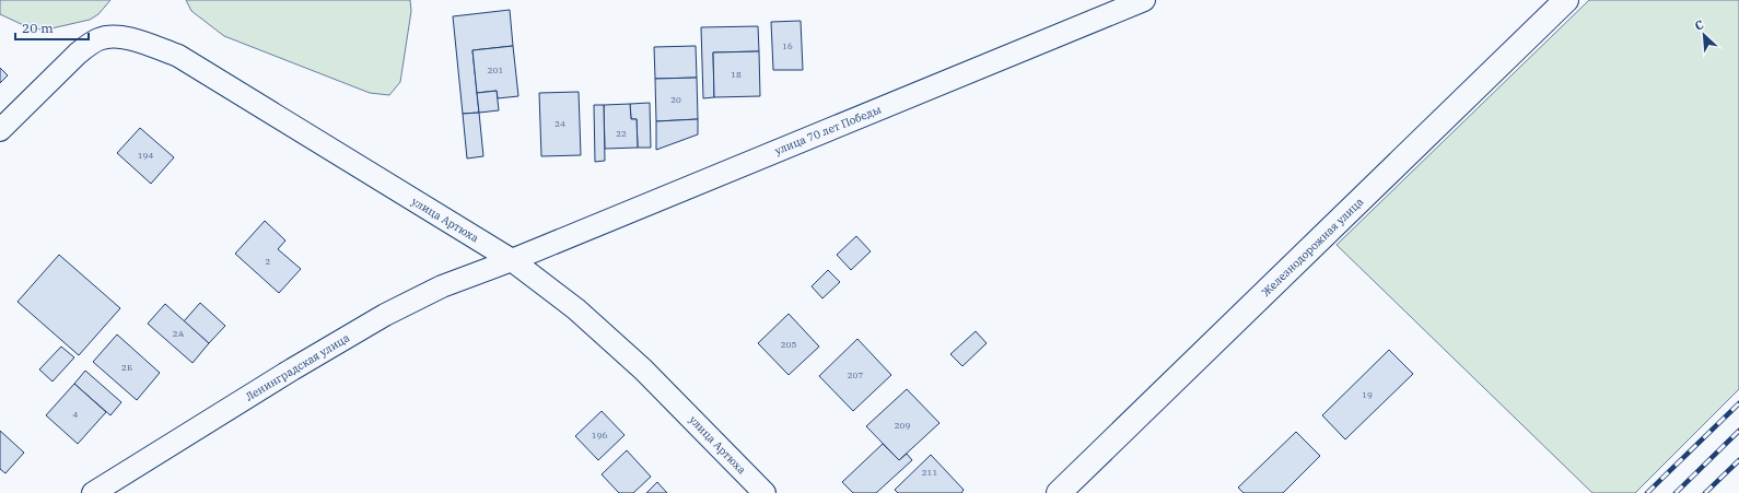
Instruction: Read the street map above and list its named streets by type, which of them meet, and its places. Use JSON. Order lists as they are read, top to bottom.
{
  "streets": {
    "main road": ["Железнодорожная улица"],
    "street": ["улица 70 лет Победы", "улица Артюха", "Ленинградская улица"]
  },
  "crossings": [
    ["улица 70 лет Победы", "улица Артюха"],
    ["улица 70 лет Победы", "Ленинградская улица"],
    ["улица Артюха", "Ленинградская улица"]
  ],
  "house_numbers": [
    "16",
    "201",
    "18",
    "20",
    "24",
    "22",
    "194",
    "2",
    "2А",
    "205",
    "2Б",
    "207",
    "19",
    "4",
    "209",
    "196",
    "211"
  ],
  "scale_bar": "20 m",
  "north": "top left"
}
